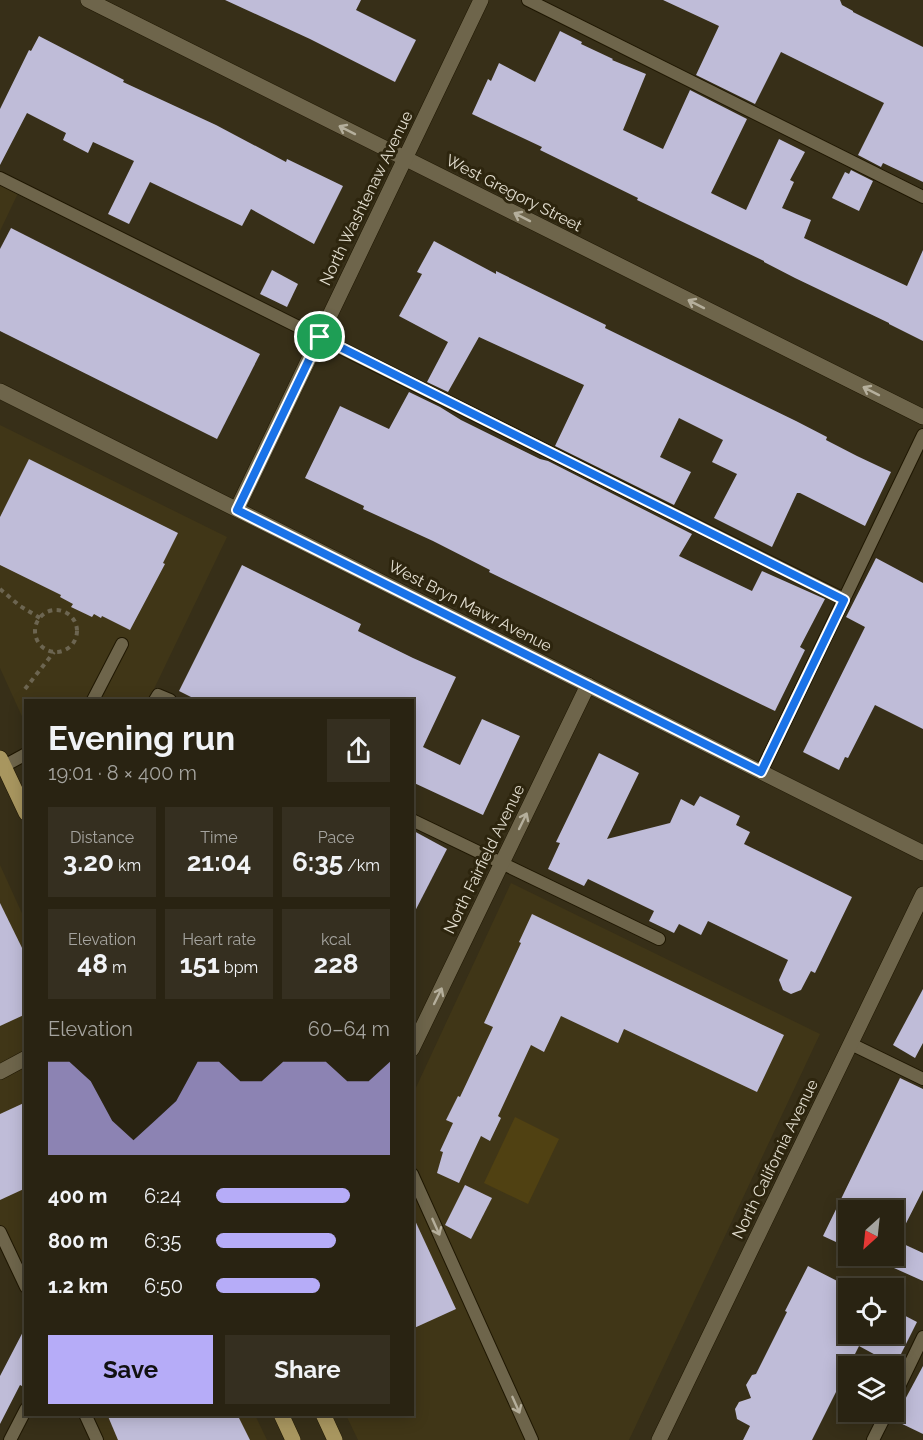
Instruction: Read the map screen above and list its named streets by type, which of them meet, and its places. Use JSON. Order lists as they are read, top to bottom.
{
  "streets": {
    "street": [
      "West Gregory Street",
      "North Washtenaw Avenue",
      "West Bryn Mawr Avenue",
      "North Fairfield Avenue",
      "North California Avenue"
    ]
  },
  "crossings": [
    ["West Gregory Street", "North Washtenaw Avenue"],
    ["North Washtenaw Avenue", "West Bryn Mawr Avenue"],
    ["West Bryn Mawr Avenue", "North Fairfield Avenue"]
  ],
  "one_way": ["West Gregory Street", "North Fairfield Avenue"],
  "north": "bottom left",
  "page": {
    "heading": ["Evening run", "19:01 · 8 × 400 m"],
    "stats": [
      ["Distance", "3.20 km"],
      ["Time", "21:04"],
      ["Pace", "6:35 /km"],
      ["Elevation", "48 m"],
      ["Heart rate", "151 bpm"],
      ["kcal", "228"]
    ],
    "chart": ["Elevation", "60–64 m"],
    "list": [
      {
        "name": "400 m",
        "note": "6:24"
      },
      {
        "name": "800 m",
        "note": "6:35"
      },
      {
        "name": "1.2 km",
        "note": "6:50"
      }
    ],
    "buttons": ["Save", "Share"]
  }
}
